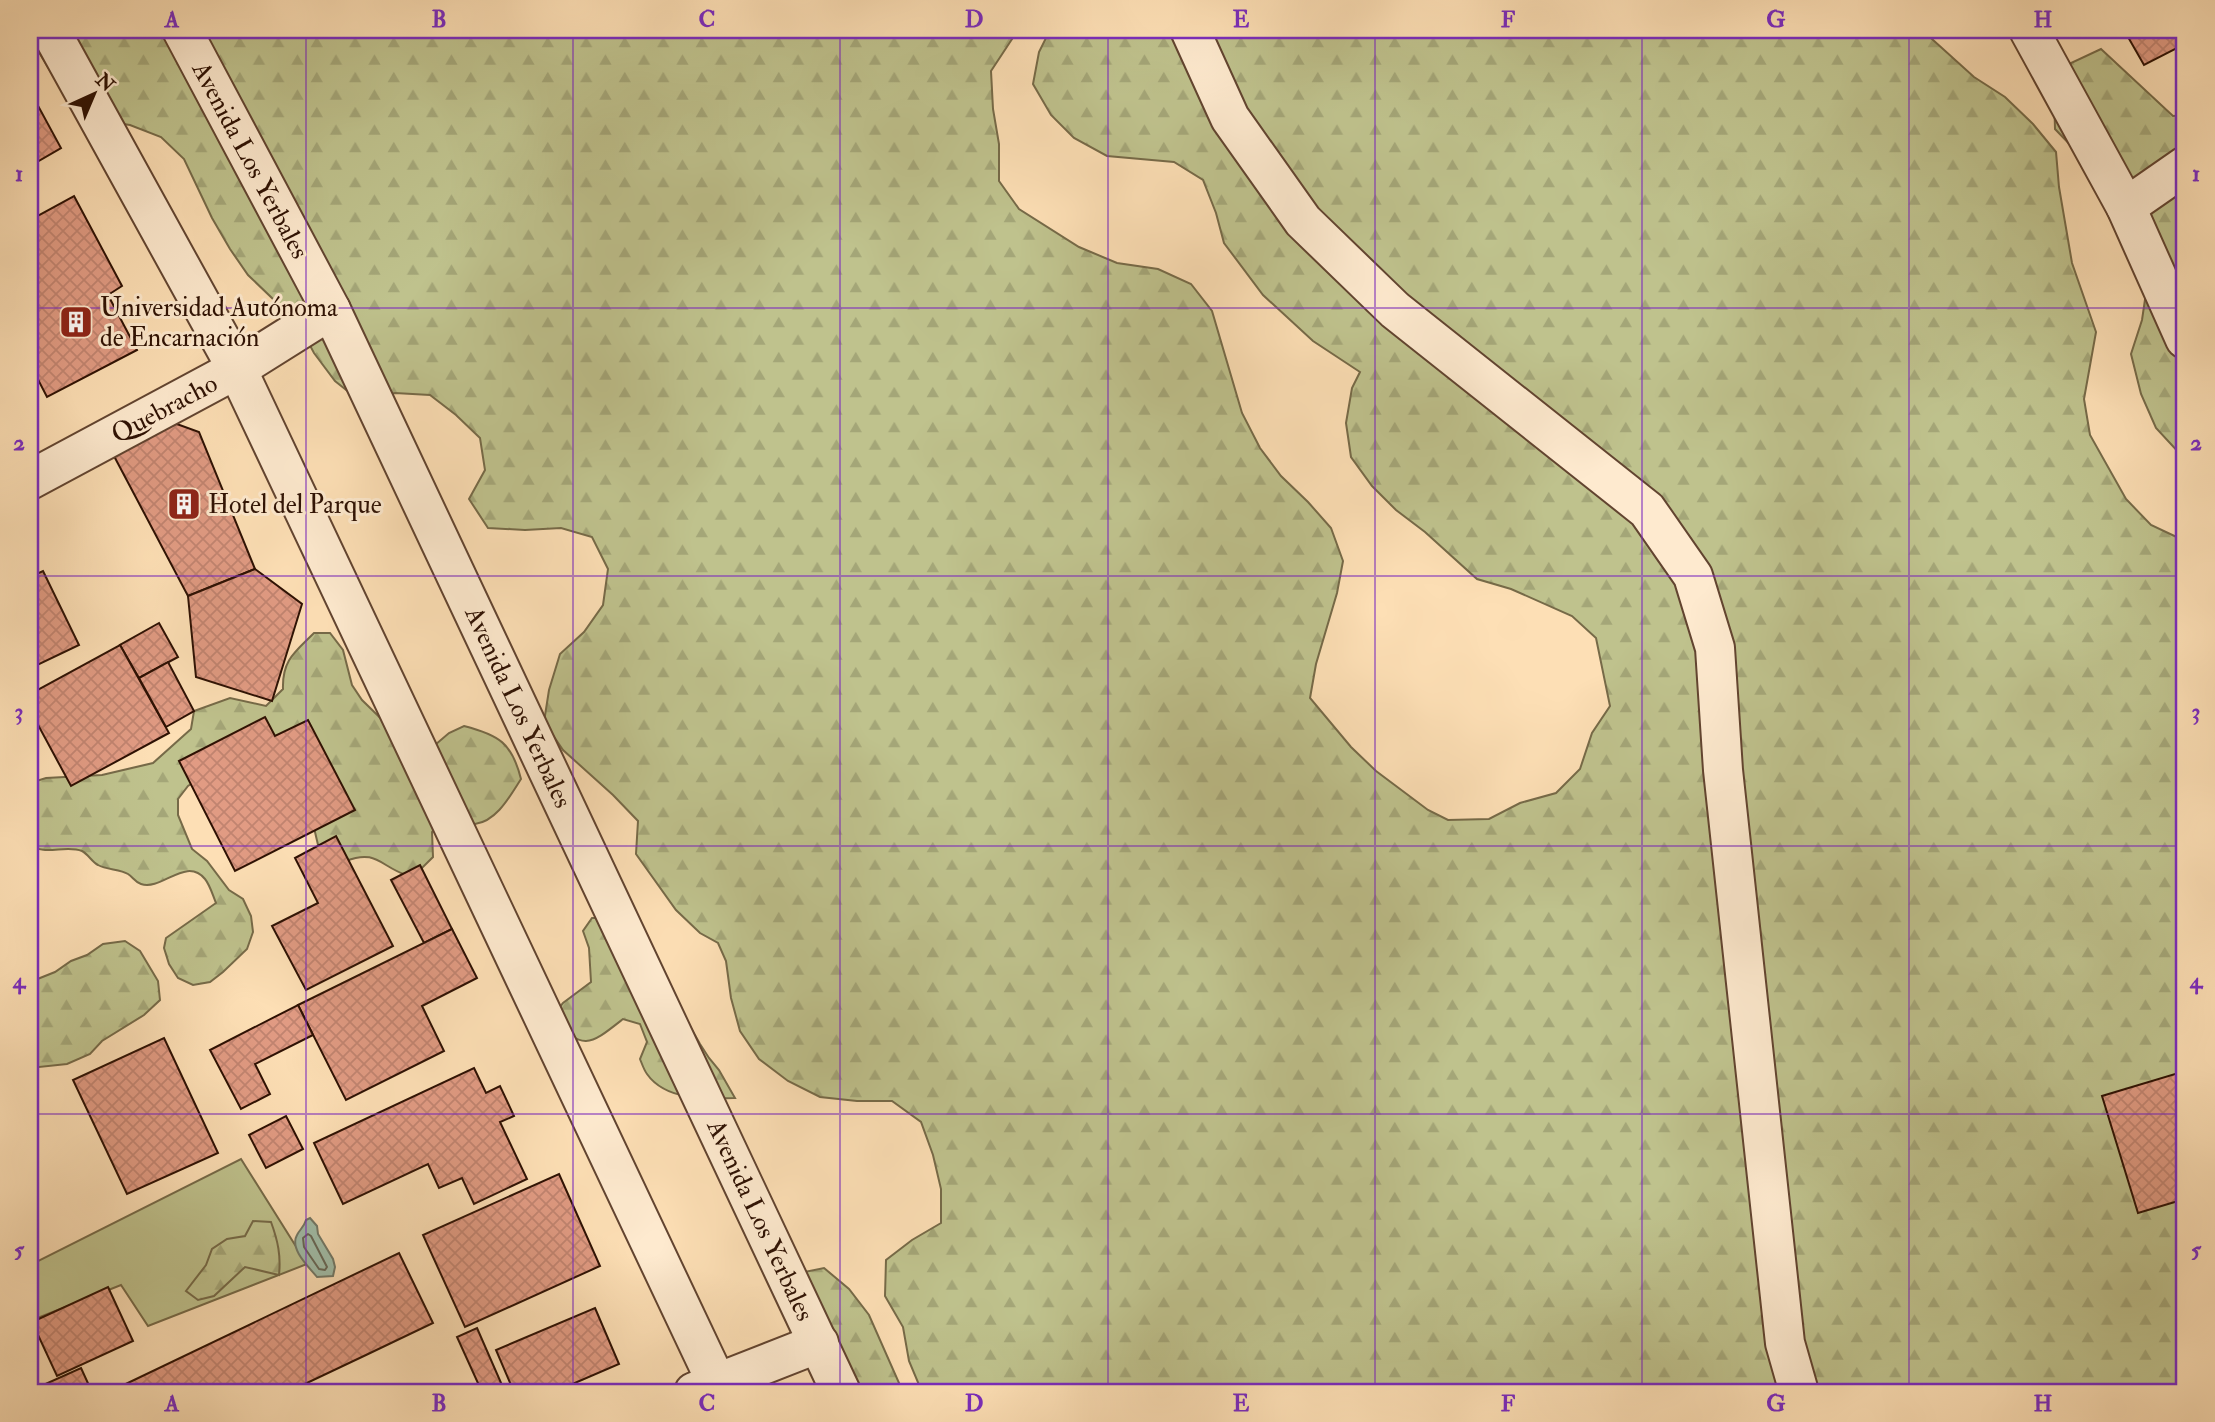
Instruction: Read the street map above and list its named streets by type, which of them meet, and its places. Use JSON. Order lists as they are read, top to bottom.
{
  "streets": {
    "street": ["Avenida Los Yerbales", "Quebracho"]
  },
  "crossings": [
    ["Avenida Los Yerbales", "Quebracho"]
  ],
  "places": {
    "building": ["Universidad Autónoma de Encarnación", "Hotel del Parque"]
  },
  "north": "top right",
  "grid": {
    "columns": [
      "A",
      "B",
      "C",
      "D",
      "E",
      "F",
      "G",
      "H"
    ],
    "rows": [
      "1",
      "2",
      "3",
      "4",
      "5"
    ]
  }
}
